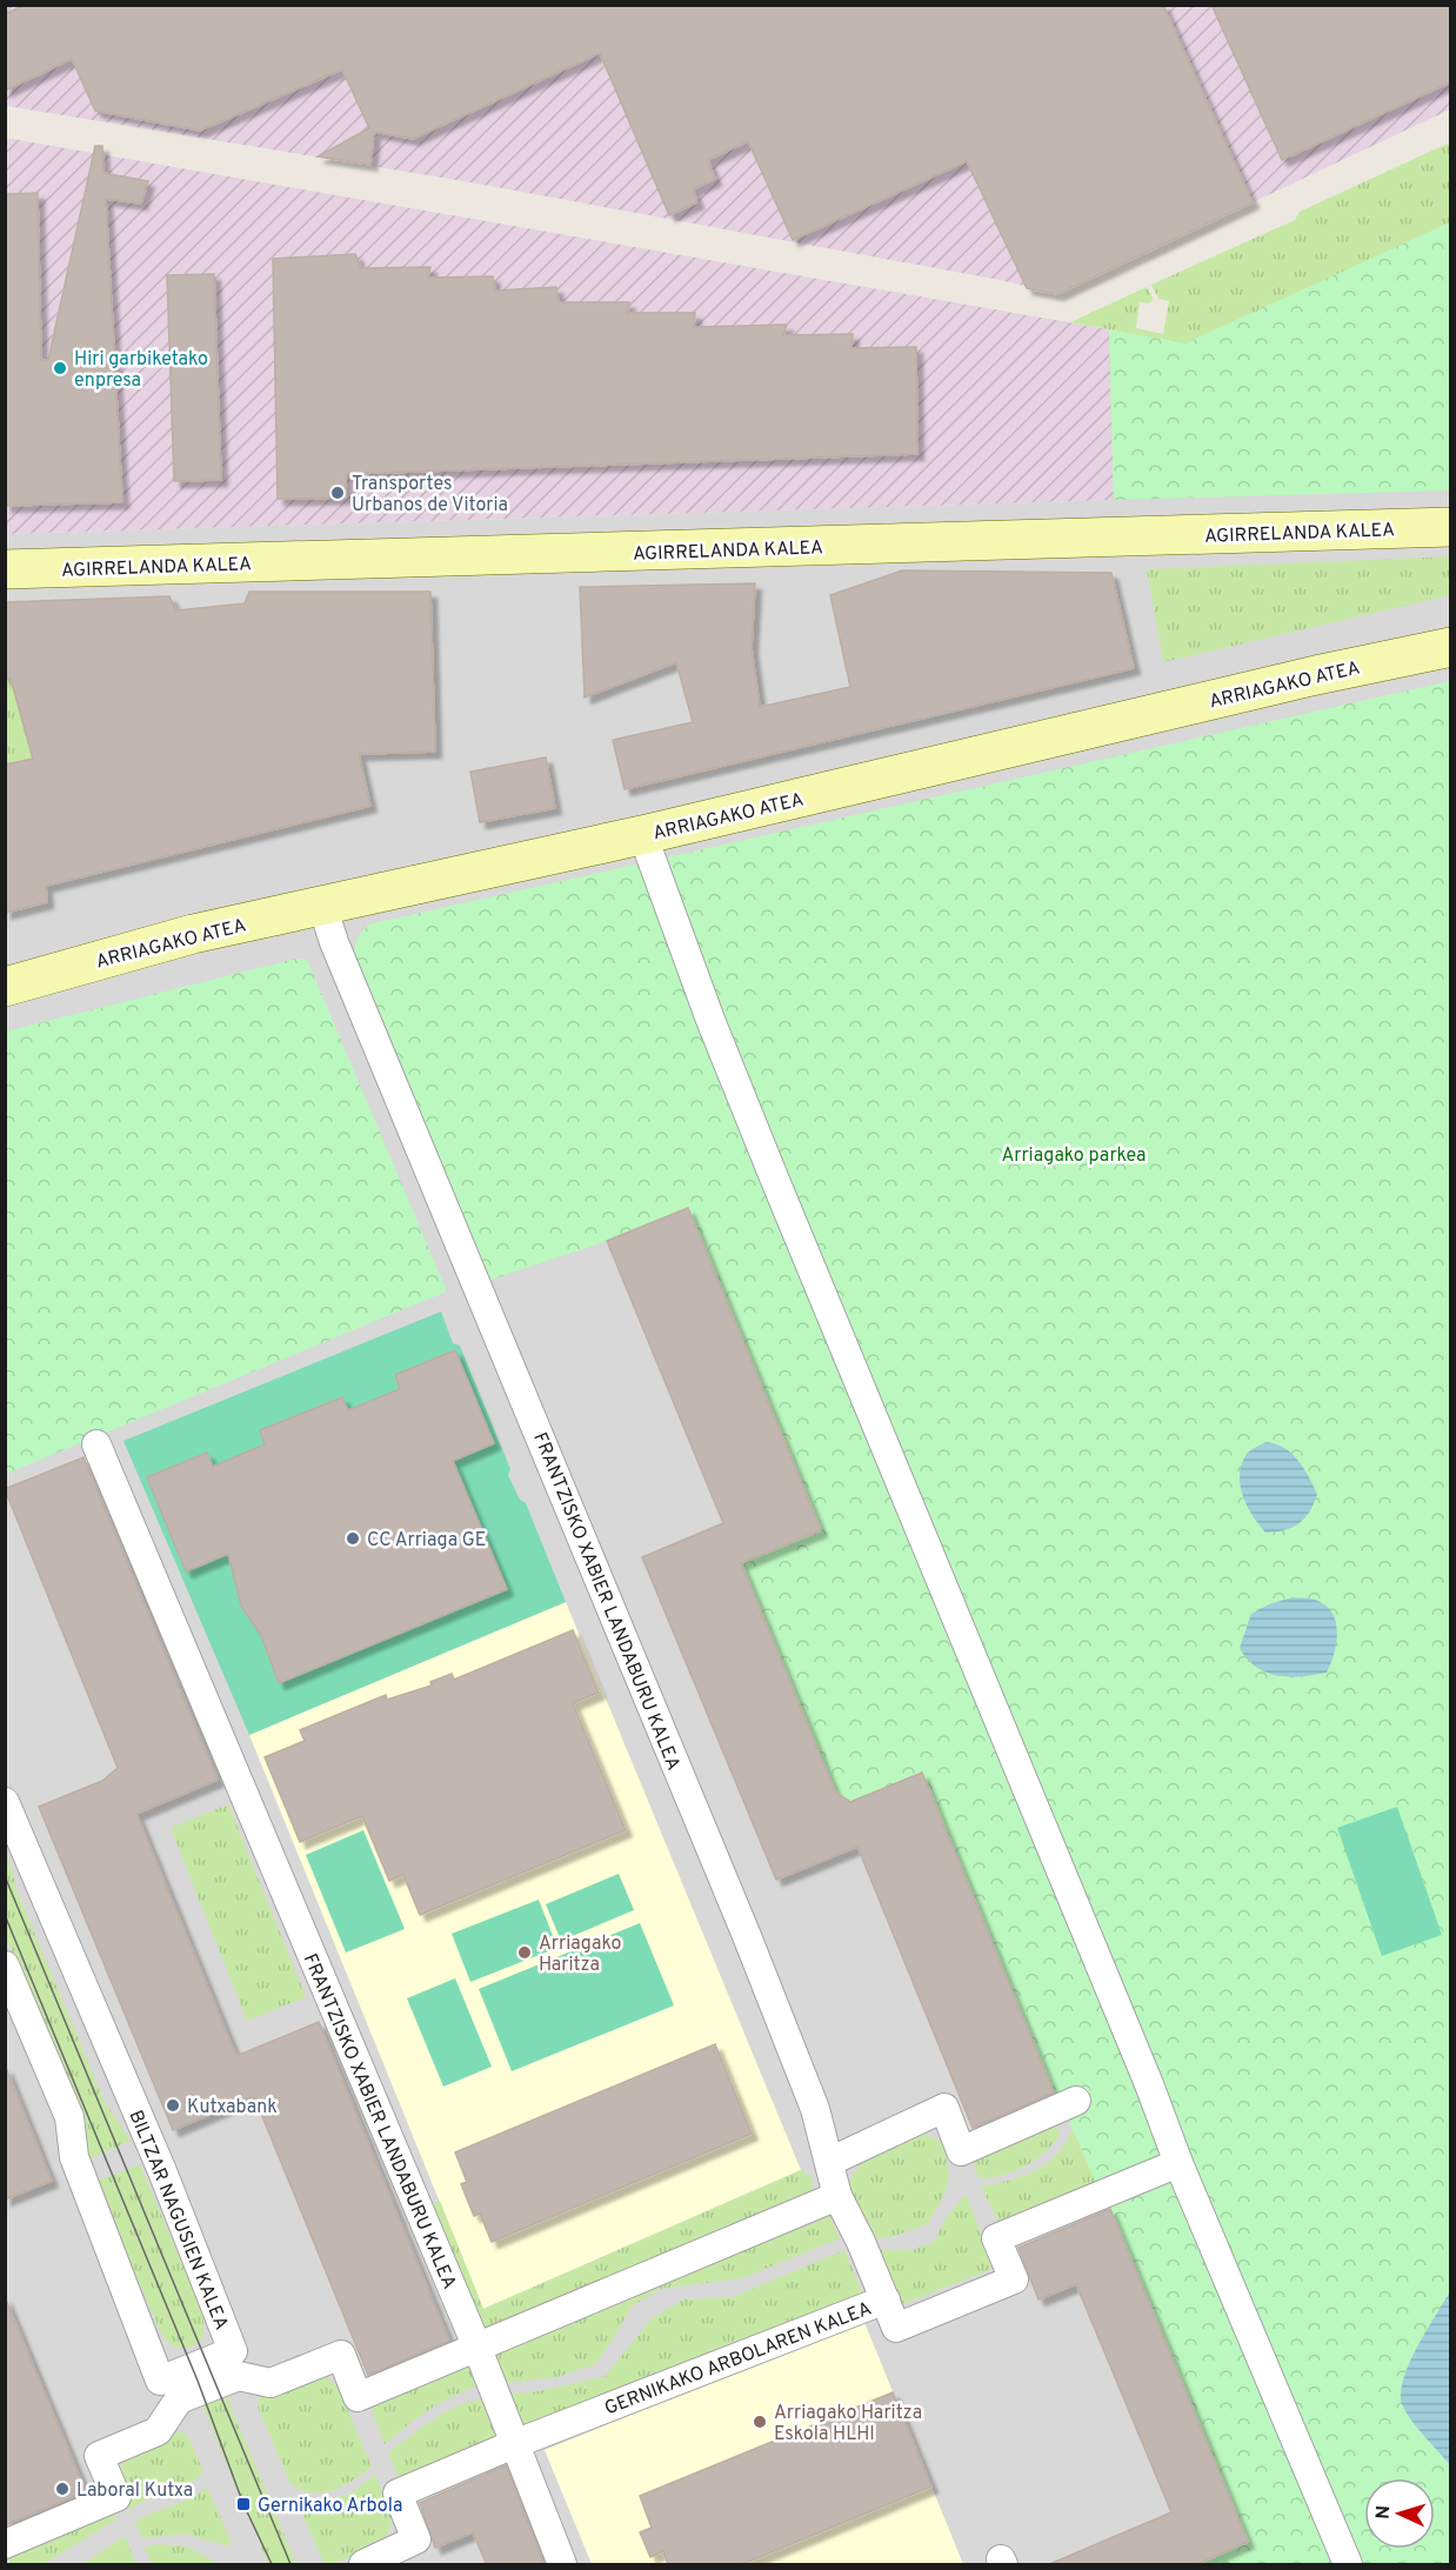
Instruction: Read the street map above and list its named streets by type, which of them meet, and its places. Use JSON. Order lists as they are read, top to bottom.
{
  "streets": {
    "main road": ["AGIRRELANDA KALEA", "ARRIAGAKO ATEA"],
    "street": ["FRANTZISKO XABIER LANDABURU KALEA", "BILTZAR NAGUSIEN KALEA", "GERNIKAKO ARBOLAREN KALEA"]
  },
  "crossings": [
    ["ARRIAGAKO ATEA", "FRANTZISKO XABIER LANDABURU KALEA"],
    ["FRANTZISKO XABIER LANDABURU KALEA", "GERNIKAKO ARBOLAREN KALEA"]
  ],
  "parks": ["Arriagako parkea"],
  "places": {
    "other": [
      "Hiri garbiketako enpresa",
      "Transportes Urbanos de Vitoria",
      "CC Arriaga GE",
      "Arriagako Haritza",
      "Kutxabank",
      "Arriagako Haritza Eskola HLHI",
      "Laboral Kutxa"
    ],
    "transit": ["Gernikako Arbola"]
  },
  "north": "left"
}
